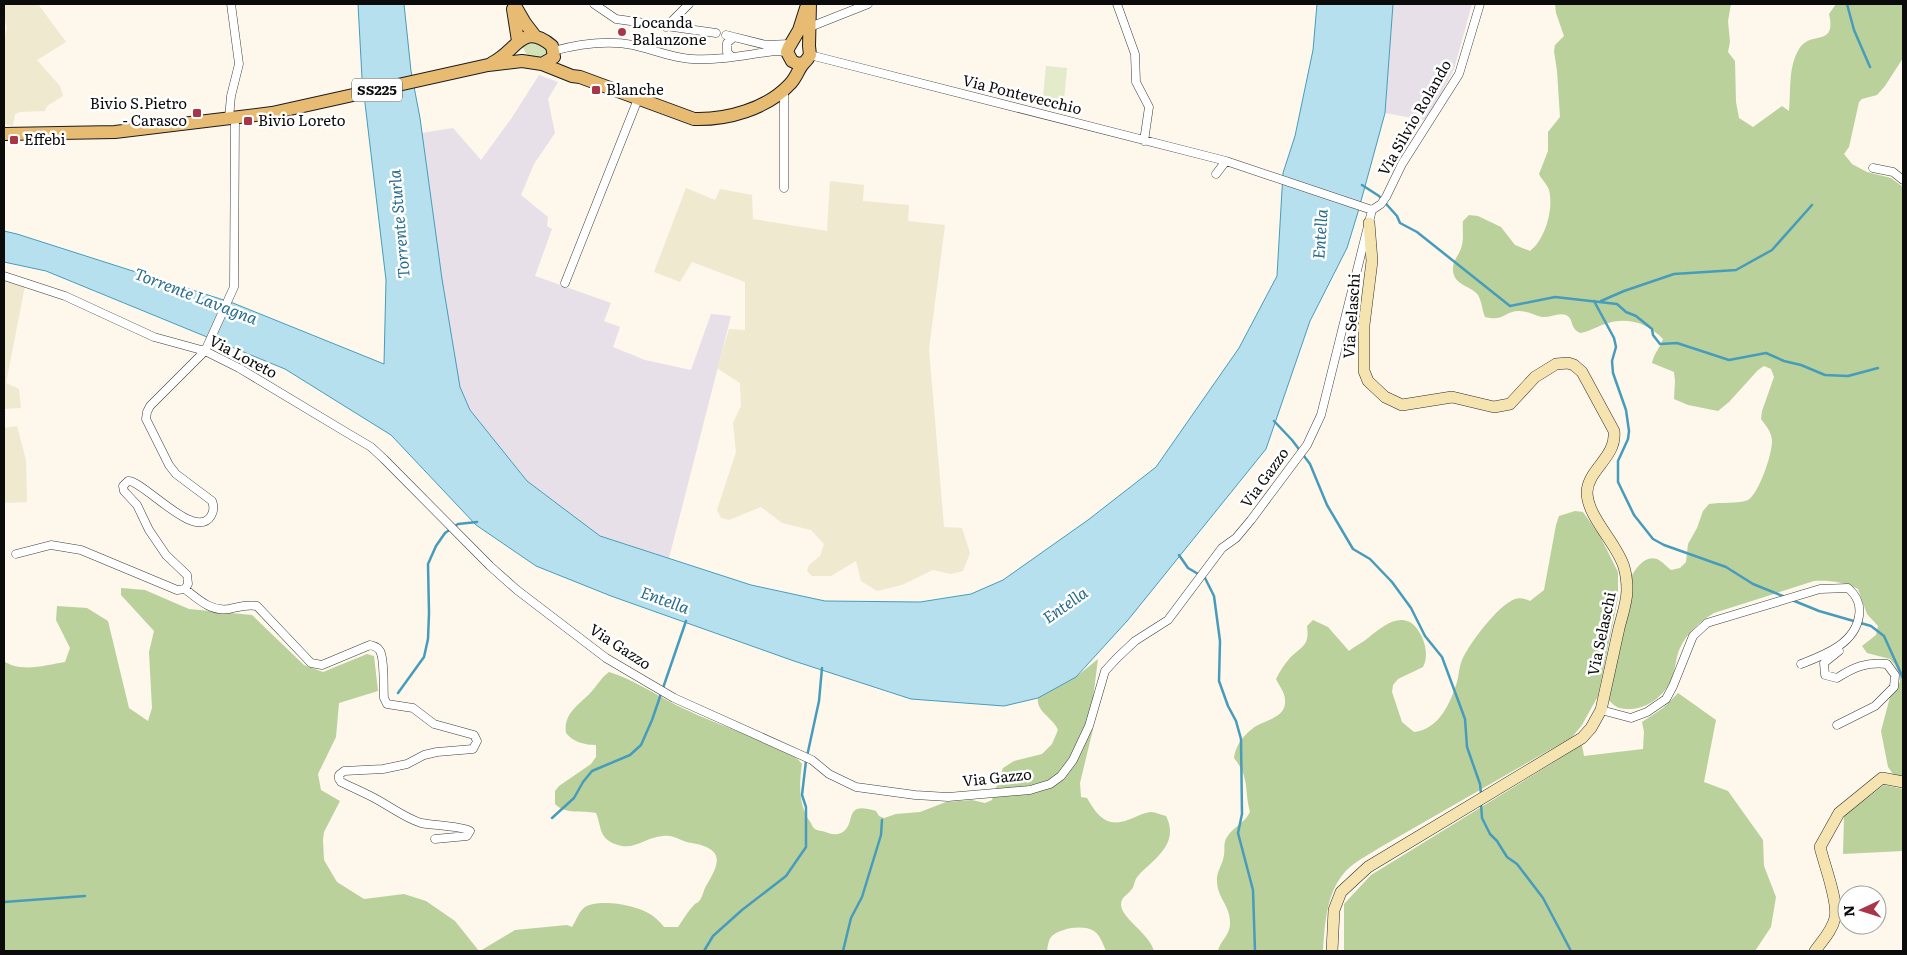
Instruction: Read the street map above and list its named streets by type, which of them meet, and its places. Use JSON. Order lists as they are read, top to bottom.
{
  "streets": {
    "main road": ["SS225"],
    "street": [
      "Via Pontevecchio",
      "Via Silvio Rolando",
      "Via Selaschi",
      "Via Loreto",
      "Via Gazzo"
    ]
  },
  "crossings": [
    ["SS225", "Via Pontevecchio"],
    ["Via Pontevecchio", "Via Silvio Rolando"],
    ["Via Pontevecchio", "Via Gazzo"],
    ["Via Silvio Rolando", "Via Gazzo"],
    ["Via Selaschi", "Via Gazzo"],
    ["Via Loreto", "Via Gazzo"]
  ],
  "water": ["Torrente Sturla", "Entella", "Torrente Lavagna"],
  "places": {
    "other": ["Locanda Balanzone"],
    "transit": [
      "Blanche",
      "Bivio S.Pietro - Carasco",
      "Bivio Loreto",
      "Effebi"
    ]
  },
  "north": "left"
}
